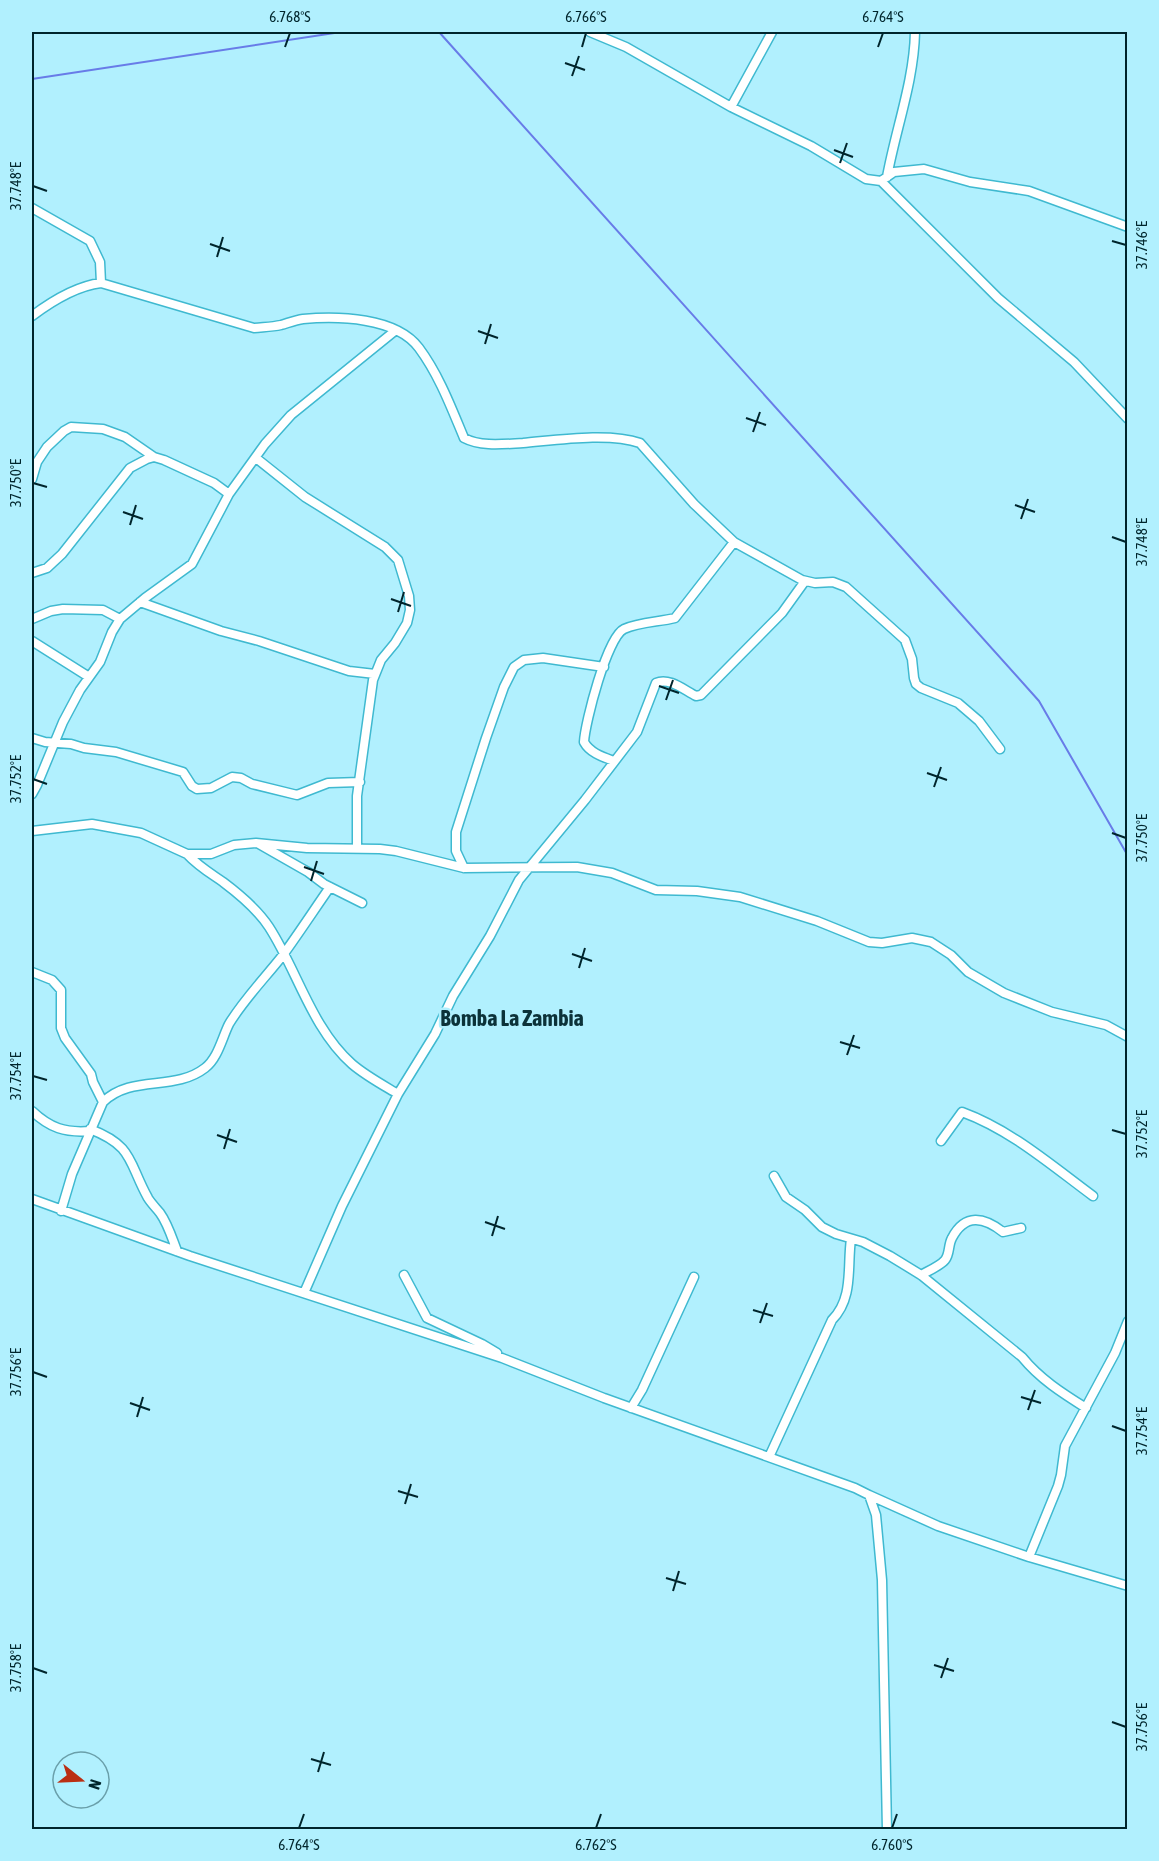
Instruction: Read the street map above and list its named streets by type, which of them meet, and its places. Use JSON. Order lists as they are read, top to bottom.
{
  "districts": ["Bomba La Zambia"],
  "north": "right",
  "coordinates": [
    "6.768°S",
    "6.766°S",
    "6.764°S",
    "37.748°E",
    "37.746°E",
    "37.750°E",
    "37.752°E",
    "37.754°E",
    "37.756°E",
    "37.758°E",
    "6.762°S",
    "6.760°S"
  ]
}
